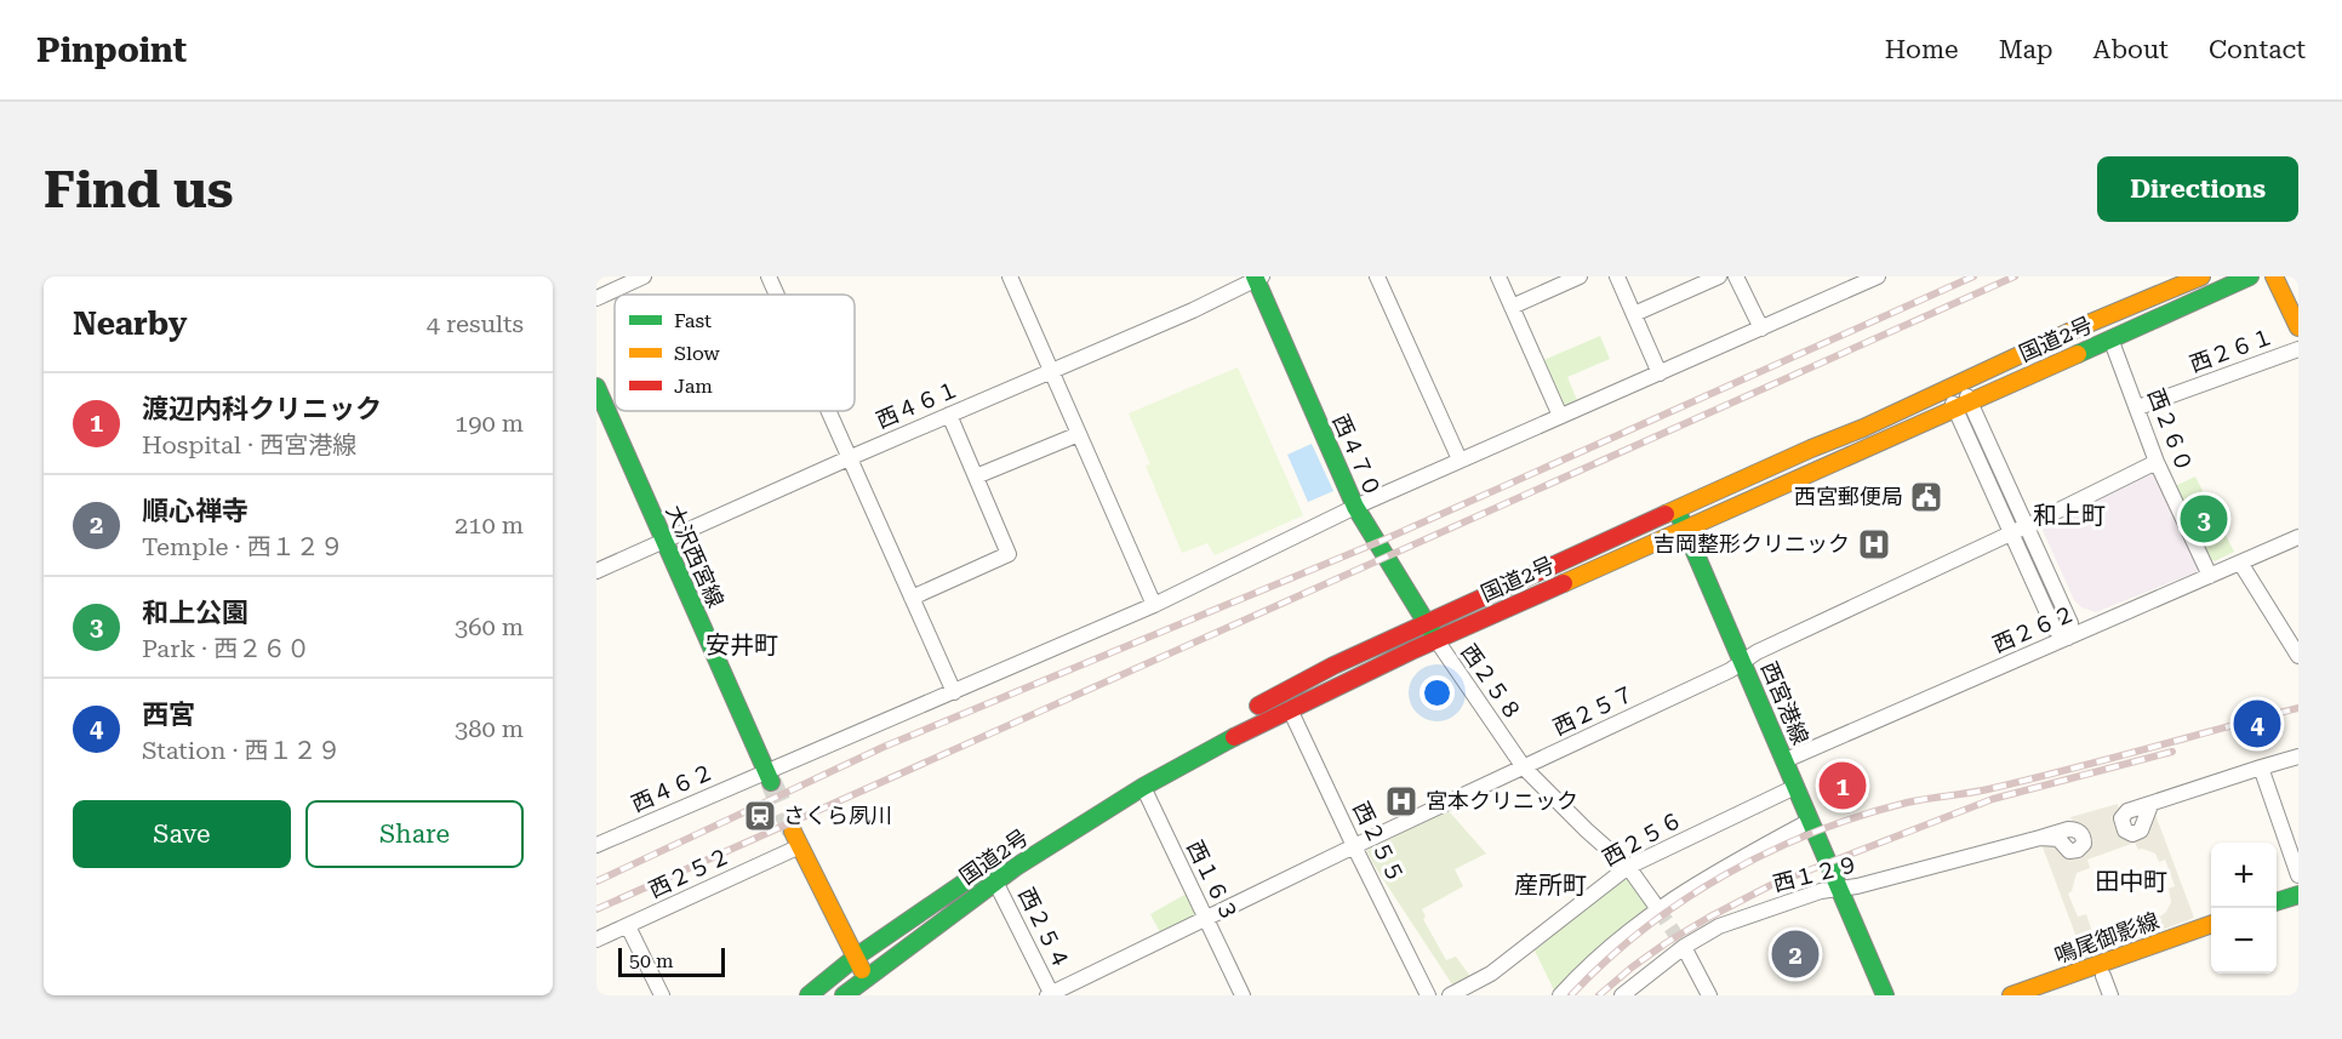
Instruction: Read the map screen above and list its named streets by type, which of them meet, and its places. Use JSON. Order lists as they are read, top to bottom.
{
  "streets": {
    "main road": [
      "国道2号",
      "西４７０",
      "大沢西宮線",
      "西宮港線",
      "鳴尾御影線"
    ],
    "street": [
      "西２６１",
      "西４６１",
      "西２６０",
      "西２６２",
      "西２５８",
      "西２５７",
      "西４６２",
      "西２５６",
      "西２５５",
      "西２５２",
      "西１２９",
      "西１６３",
      "西２５４"
    ]
  },
  "crossings": [
    ["国道2号", "西２６０"],
    ["国道2号", "西４７０"],
    ["国道2号", "西２５８"],
    ["国道2号", "西宮港線"],
    ["国道2号", "西２５５"],
    ["国道2号", "西１６３"],
    ["国道2号", "西２５４"],
    ["西２６１", "西２６０"],
    ["西４６１", "西４７０"],
    ["西４６１", "大沢西宮線"],
    ["西２６０", "西２６２"],
    ["西２６０", "西２５７"],
    ["西４７０", "西２５８"],
    ["西４７０", "西４６２"],
    ["大沢西宮線", "西４６２"],
    ["西２６２", "西宮港線"],
    ["西２５８", "西２５７"],
    ["西２５８", "西２５６"],
    ["西宮港線", "西２５７"],
    ["西宮港線", "西２５６"],
    ["西宮港線", "西１２９"],
    ["西２５７", "西２５５"],
    ["西２５７", "西１６３"],
    ["西２５７", "西２５４"]
  ],
  "districts": [
    "和上町",
    "安井町",
    "田中町",
    "産所町"
  ],
  "places": {
    "public building": ["西宮郵便局"],
    "hospital": ["吉岡整形クリニック", "宮本クリニック"],
    "station": ["さくら夙川"]
  },
  "legend": ["Fast", "Slow", "Jam"],
  "scale_bar": "50 m",
  "page": {
    "header": "Pinpoint",
    "nav": [
      "Home",
      "Map",
      "About",
      "Contact"
    ],
    "buttons": [
      "Directions",
      ["Save", "Share"]
    ],
    "title": "Find us",
    "heading": ["Nearby", "4 results"],
    "list": [
      {
        "mark": "1",
        "name": "渡辺内科クリニック",
        "note": "Hospital · 西宮港線",
        "value": "190 m"
      },
      {
        "mark": "2",
        "name": "順心禅寺",
        "note": "Temple · 西１２９",
        "value": "210 m"
      },
      {
        "mark": "3",
        "name": "和上公園",
        "note": "Park · 西２６０",
        "value": "360 m"
      },
      {
        "mark": "4",
        "name": "西宮",
        "note": "Station · 西１２９",
        "value": "380 m"
      }
    ],
    "pins": [
      "3",
      "4",
      "1",
      "2"
    ],
    "map_buttons": ["+", "−"],
    "scale": "50 m"
  }
}
